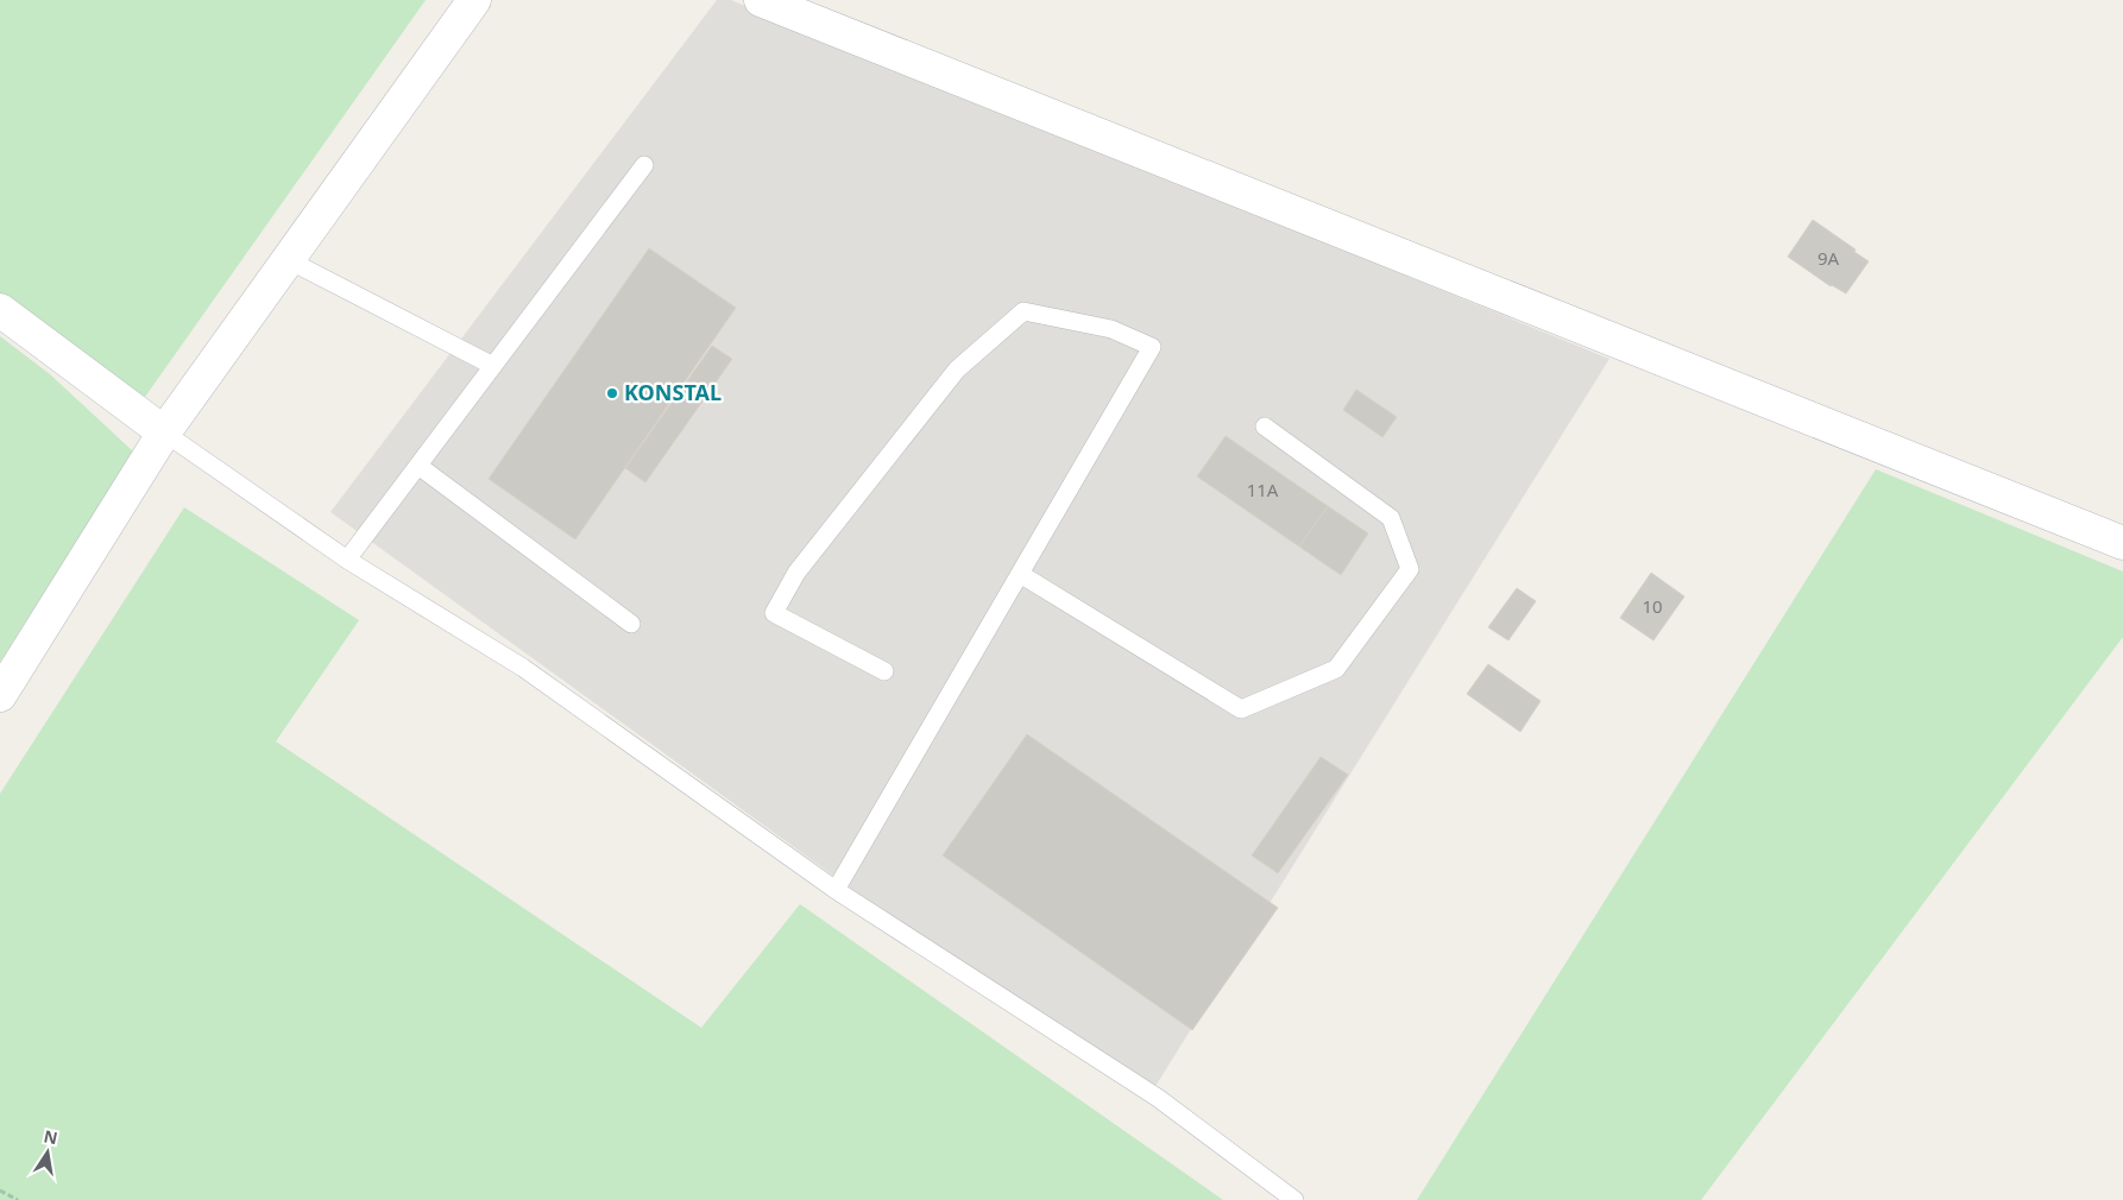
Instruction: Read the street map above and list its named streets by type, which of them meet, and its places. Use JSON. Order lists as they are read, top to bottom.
{
  "places": ["KONSTAL"],
  "house_numbers": ["9A", "11A", "10"],
  "north": "top"
}
